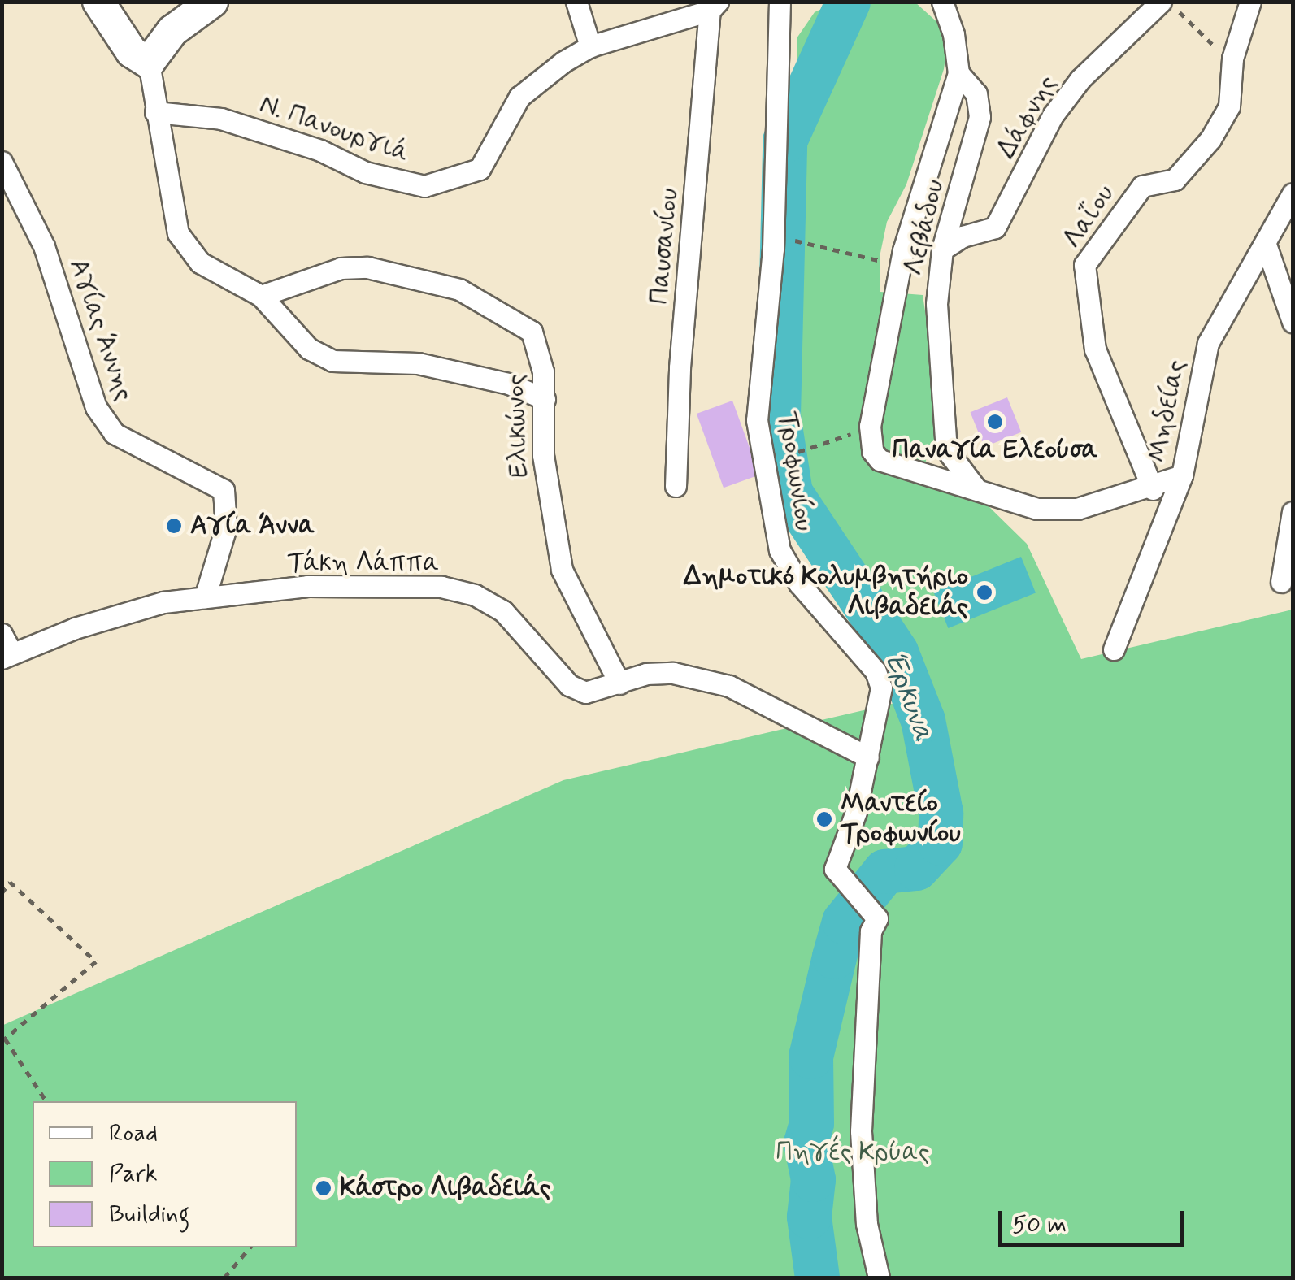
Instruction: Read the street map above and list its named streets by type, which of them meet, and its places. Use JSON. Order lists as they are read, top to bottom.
{
  "streets": {
    "street": [
      "Δάφνης",
      "Ν. Πανουργιά",
      "Λαΐου",
      "Λεβάδου",
      "Παυσανίου",
      "Αγίας Άννης",
      "Μηδείας",
      "Ελικώνος",
      "Τροφωνίου",
      "Τάκη Λάππα"
    ]
  },
  "crossings": [
    ["Δάφνης", "Λεβάδου"],
    ["Ν. Πανουργιά", "Παυσανίου"],
    ["Αγίας Άννης", "Τάκη Λάππα"],
    ["Ελικώνος", "Τάκη Λάππα"],
    ["Τροφωνίου", "Τάκη Λάππα"]
  ],
  "water": ["Έρκυνα"],
  "parks": ["Πηγές Κρύας"],
  "places": [
    "Παναγία Ελεούσα",
    "Αγία Άννα",
    "Δημοτικό Κολυμβητήριο Λιβαδειάς",
    "Μαντείο Τροφωνίου",
    "Κάστρο Λιβαδειάς"
  ],
  "legend": ["Road", "Park", "Building"],
  "scale_bar": "50 m"
}
